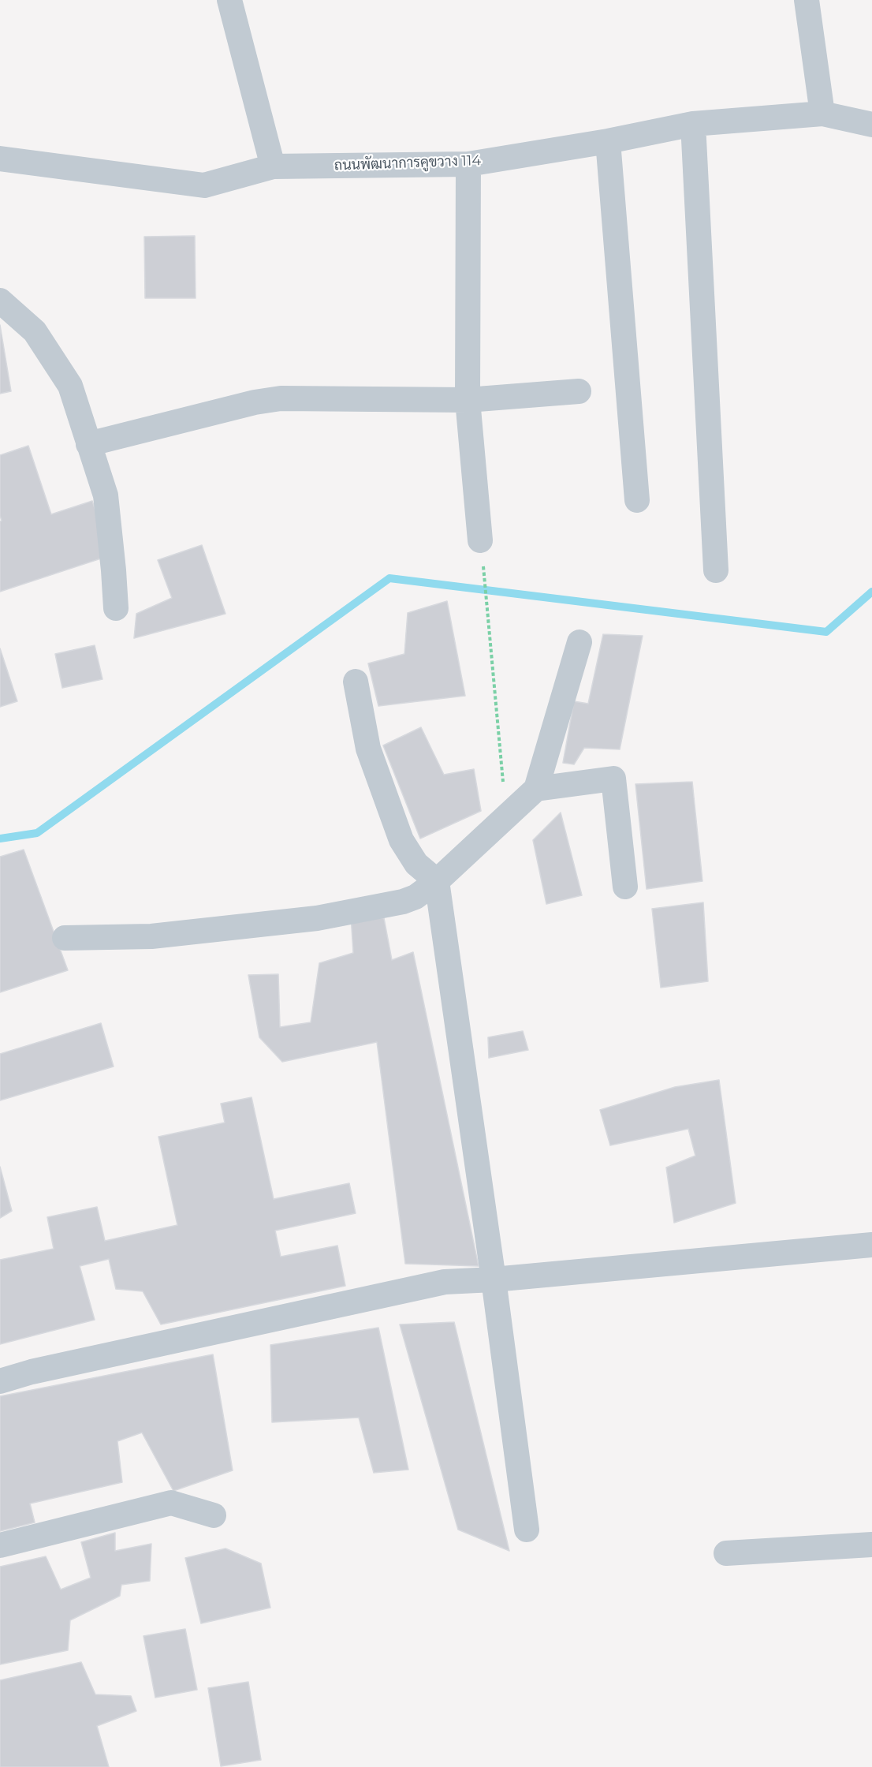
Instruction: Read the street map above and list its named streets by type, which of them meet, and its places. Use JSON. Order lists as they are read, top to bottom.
{
  "streets": {
    "street": ["ถนนพัฒนาการคูขวาง 114"]
  }
}
